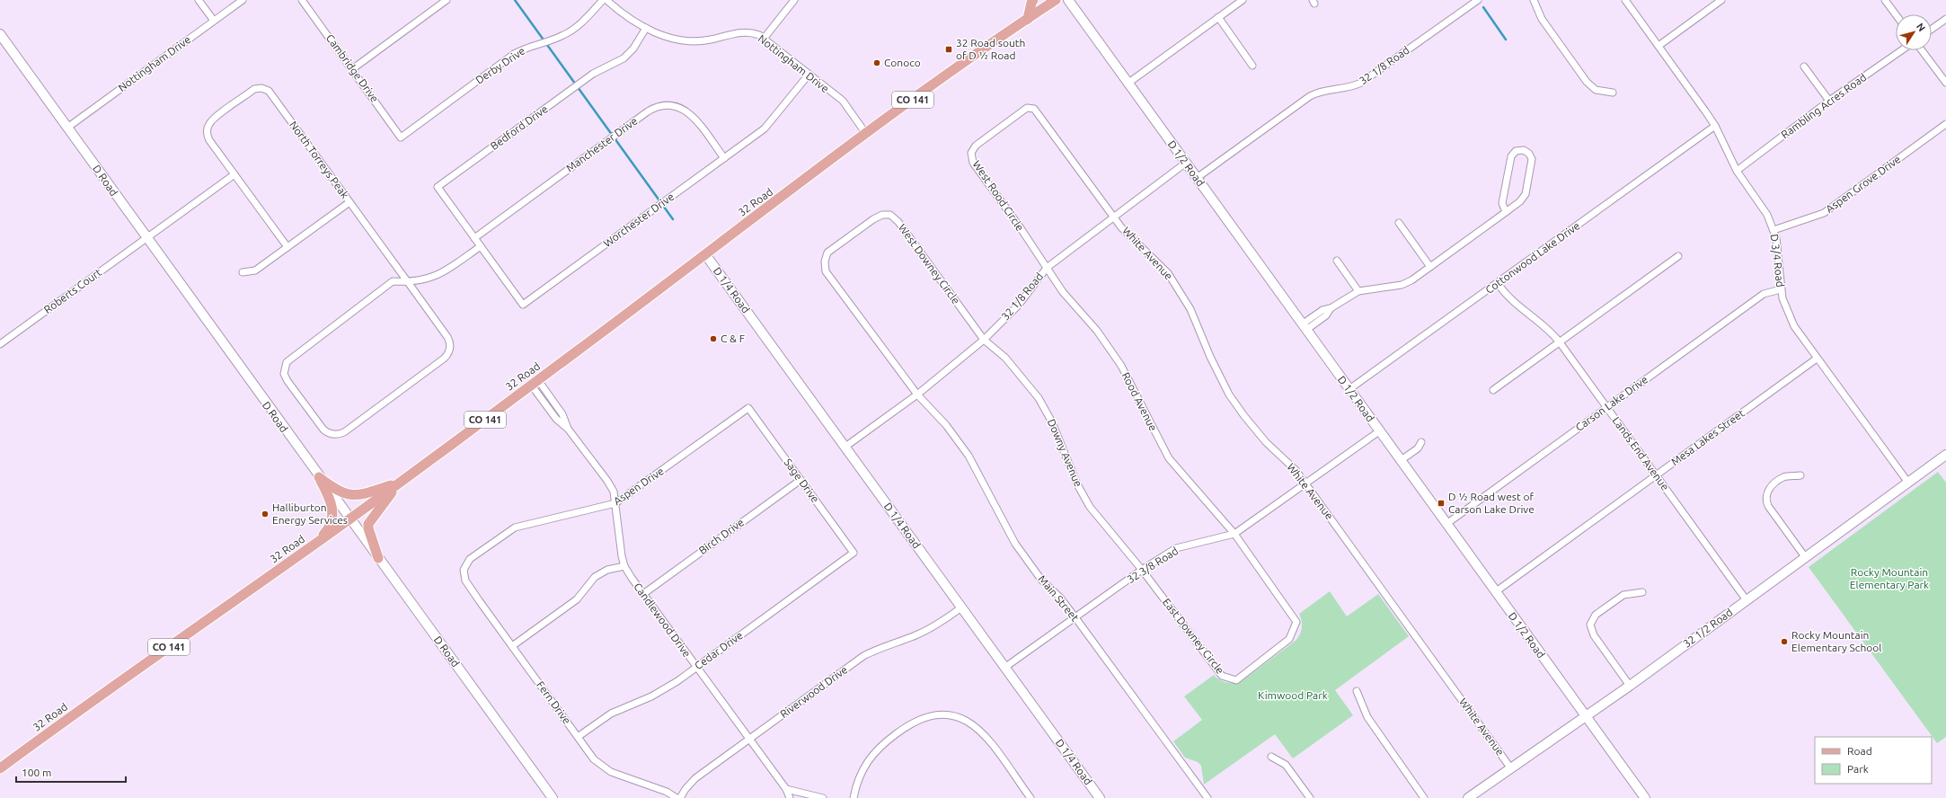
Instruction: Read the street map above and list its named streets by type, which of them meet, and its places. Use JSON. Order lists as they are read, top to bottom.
{
  "streets": {
    "main road": ["CO 141", "32 Road"],
    "street": [
      "Nottingham Drive",
      "Derby Drive",
      "32 1/8 Road",
      "Cambridge Drive",
      "Rambling Acres Road",
      "Bedford Drive",
      "Manchester Drive",
      "North Torreys Peak",
      "D 1/2 Road",
      "D Road",
      "Aspen Grove Drive",
      "West Rood Circle",
      "Worchester Drive",
      "White Avenue",
      "Cottonwood Lake Drive",
      "D 3/4 Road",
      "West Downey Circle",
      "D 1/4 Road",
      "Roberts Court",
      "Rood Avenue",
      "Carson Lake Drive",
      "Mesa Lakes Street",
      "Downy Avenue",
      "Lands End Avenue",
      "Sage Drive",
      "Aspen Drive",
      "Birch Drive",
      "32 3/8 Road",
      "Main Street",
      "Candlewood Drive",
      "32 1/2 Road",
      "East Downey Circle",
      "Cedar Drive",
      "Riverwood Drive",
      "Fern Drive"
    ]
  },
  "crossings": [
    ["Nottingham Drive", "Bedford Drive"],
    ["Nottingham Drive", "D Road"],
    ["Nottingham Drive", "32 Road"],
    ["Nottingham Drive", "Worchester Drive"],
    ["Derby Drive", "Cambridge Drive"],
    ["32 1/8 Road", "D 1/2 Road"],
    ["32 1/8 Road", "West Rood Circle"],
    ["32 1/8 Road", "White Avenue"],
    ["32 1/8 Road", "West Downey Circle"],
    ["32 1/8 Road", "D 1/4 Road"],
    ["32 1/8 Road", "Rood Avenue"],
    ["32 1/8 Road", "Downy Avenue"],
    ["32 1/8 Road", "Main Street"],
    ["Rambling Acres Road", "D 3/4 Road"],
    ["Bedford Drive", "Manchester Drive"],
    ["Bedford Drive", "Worchester Drive"],
    ["Manchester Drive", "Worchester Drive"],
    ["North Torreys Peak", "Roberts Court"],
    ["D 1/2 Road", "Cottonwood Lake Drive"],
    ["D 1/2 Road", "Carson Lake Drive"],
    ["D 1/2 Road", "Mesa Lakes Street"],
    ["D 1/2 Road", "32 3/8 Road"],
    ["D 1/2 Road", "32 1/2 Road"],
    ["D Road", "32 Road"],
    ["D Road", "Roberts Court"],
    ["Aspen Grove Drive", "D 3/4 Road"],
    ["West Rood Circle", "White Avenue"],
    ["West Rood Circle", "Rood Avenue"],
    ["32 Road", "D 1/4 Road"],
    ["32 Road", "Candlewood Drive"],
    ["White Avenue", "32 3/8 Road"],
    ["White Avenue", "32 1/2 Road"],
    ["Cottonwood Lake Drive", "D 3/4 Road"],
    ["Cottonwood Lake Drive", "Lands End Avenue"],
    ["D 3/4 Road", "Carson Lake Drive"],
    ["D 3/4 Road", "Mesa Lakes Street"],
    ["D 3/4 Road", "32 1/2 Road"],
    ["West Downey Circle", "Downy Avenue"],
    ["West Downey Circle", "Main Street"],
    ["D 1/4 Road", "32 3/8 Road"],
    ["D 1/4 Road", "Riverwood Drive"],
    ["Rood Avenue", "32 3/8 Road"],
    ["Rood Avenue", "East Downey Circle"],
    ["Carson Lake Drive", "Lands End Avenue"],
    ["Mesa Lakes Street", "Lands End Avenue"],
    ["Downy Avenue", "32 3/8 Road"],
    ["Downy Avenue", "East Downey Circle"],
    ["Lands End Avenue", "32 1/2 Road"],
    ["Sage Drive", "Aspen Drive"],
    ["Sage Drive", "Birch Drive"],
    ["Sage Drive", "Cedar Drive"],
    ["Aspen Drive", "Candlewood Drive"],
    ["Aspen Drive", "Fern Drive"],
    ["Birch Drive", "Candlewood Drive"],
    ["32 3/8 Road", "Main Street"],
    ["32 3/8 Road", "East Downey Circle"],
    ["Candlewood Drive", "Cedar Drive"],
    ["Candlewood Drive", "Riverwood Drive"],
    ["Cedar Drive", "Fern Drive"]
  ],
  "parks": ["Rocky Mountain Elementary Park", "Kimwood Park"],
  "places": {
    "transit": ["32 Road south of D ½ Road", "D ½ Road west of Carson Lake Drive"],
    "other": [
      "Conoco",
      "C & F",
      "Halliburton Energy Services",
      "Rocky Mountain Elementary School"
    ]
  },
  "legend": ["Road", "Park"],
  "scale_bar": "100 m",
  "north": "top right"
}
